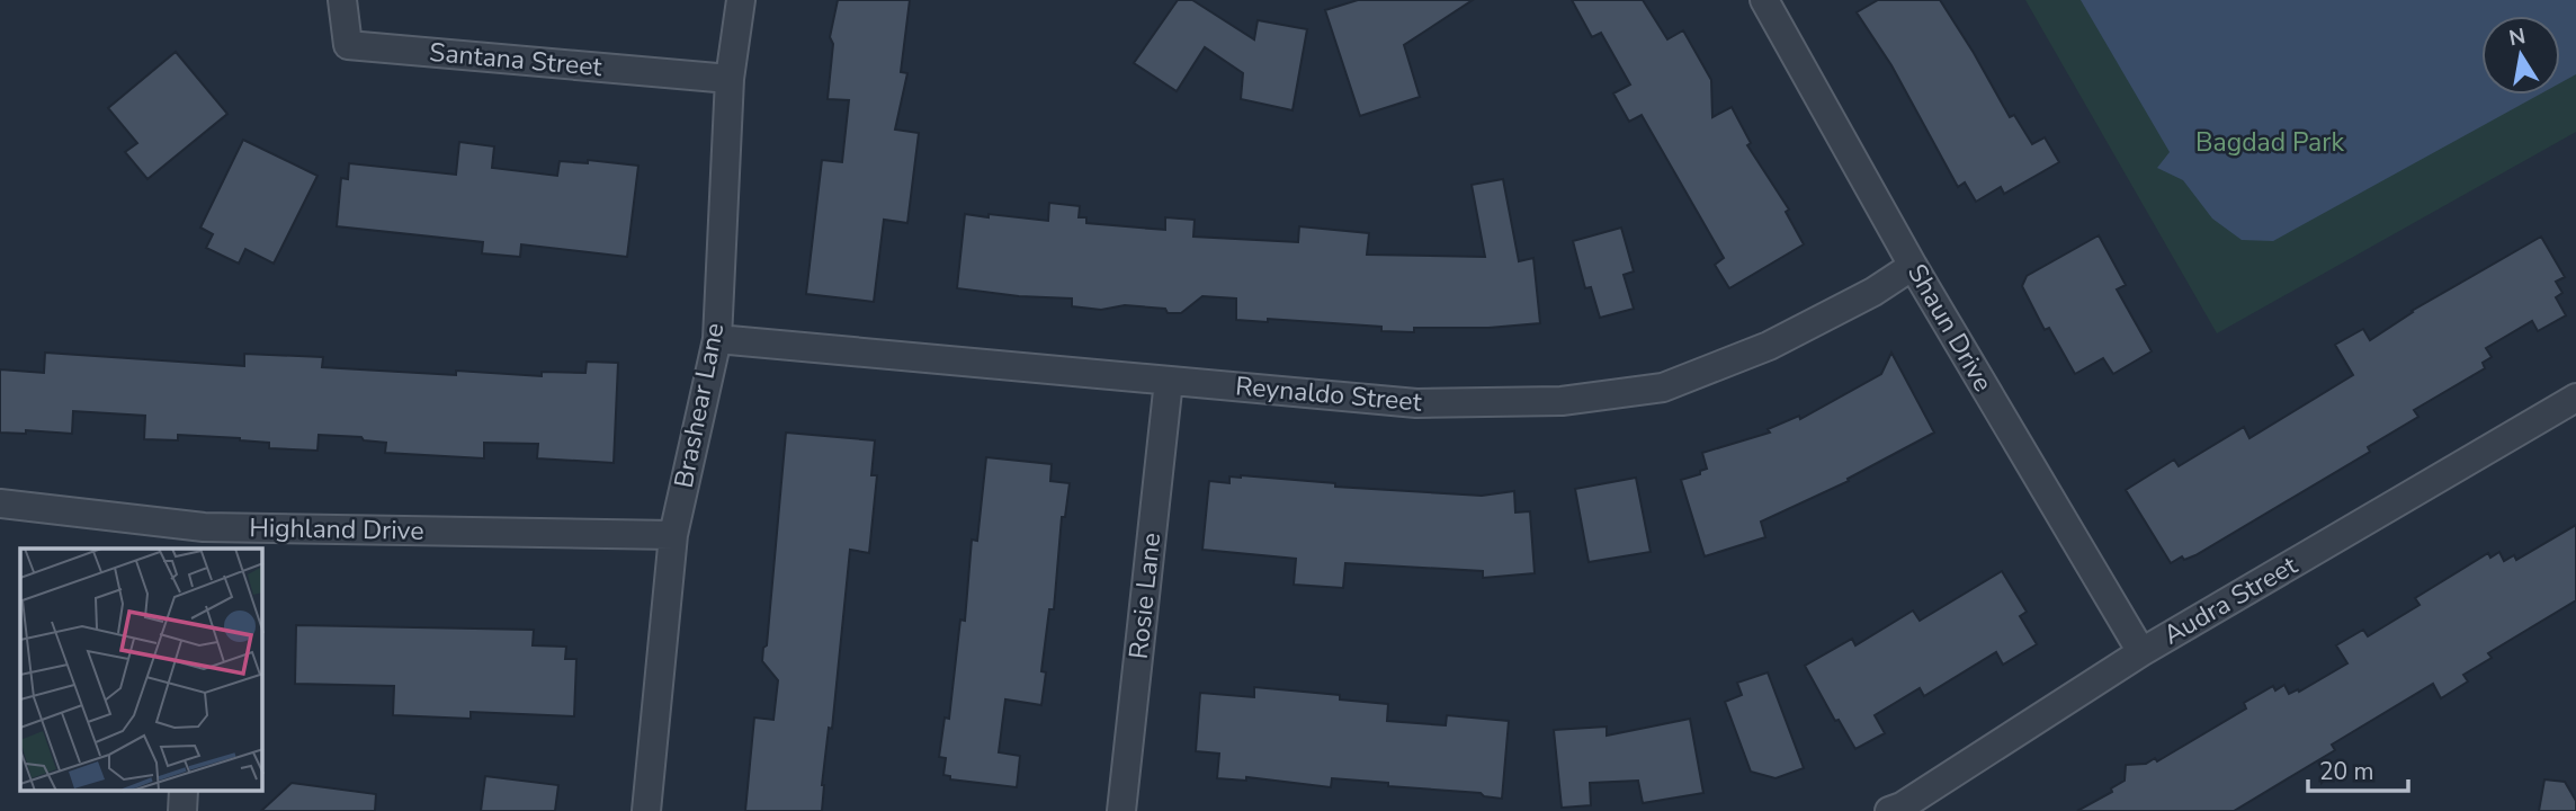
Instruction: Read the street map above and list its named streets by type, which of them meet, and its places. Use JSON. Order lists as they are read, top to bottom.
{
  "streets": {
    "street": [
      "Santana Street",
      "Shaun Drive",
      "Reynaldo Street",
      "Brashear Lane",
      "Highland Drive",
      "Rosie Lane",
      "Audra Street"
    ]
  },
  "crossings": [
    ["Santana Street", "Brashear Lane"],
    ["Shaun Drive", "Reynaldo Street"],
    ["Shaun Drive", "Audra Street"],
    ["Reynaldo Street", "Brashear Lane"],
    ["Reynaldo Street", "Rosie Lane"],
    ["Brashear Lane", "Highland Drive"]
  ],
  "parks": ["Bagdad Park"],
  "scale_bar": "20 m",
  "north": "top"
}
